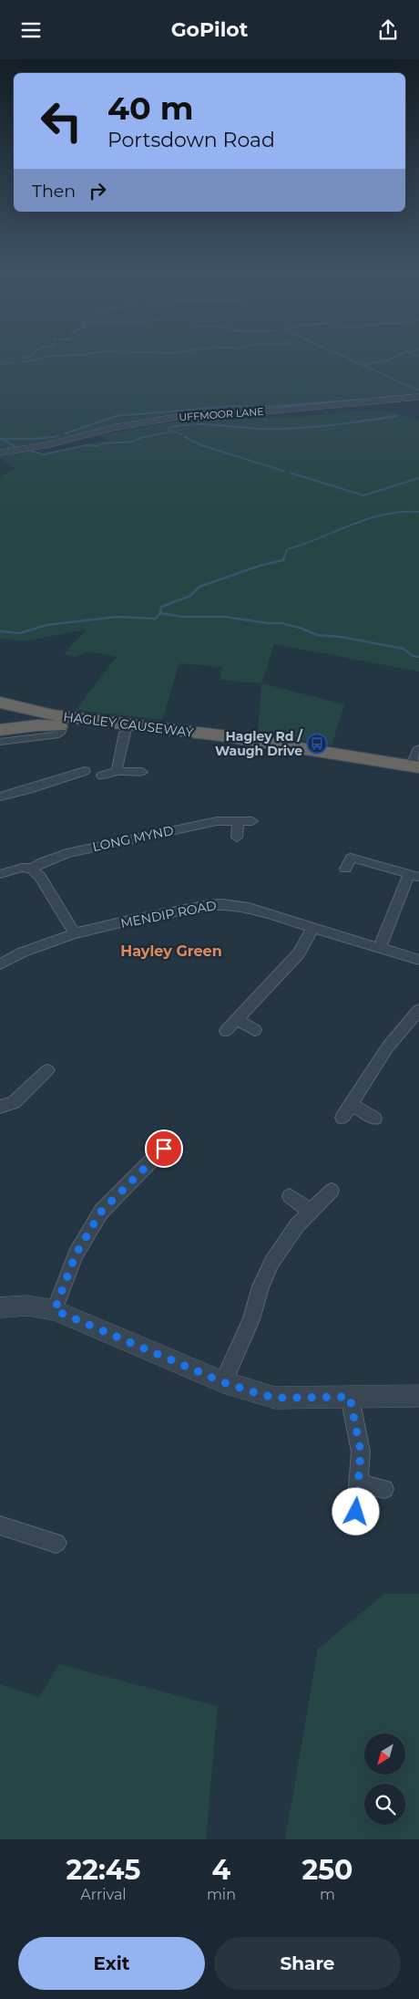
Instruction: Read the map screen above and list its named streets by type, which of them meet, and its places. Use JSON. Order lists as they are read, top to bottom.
{
  "streets": {
    "highway": ["HAGLEY CAUSEWAY"],
    "street": ["UFFMOOR LANE", "LONG MYND", "MENDIP ROAD"]
  },
  "districts": ["Hayley Green"],
  "places": {
    "bus stop": ["Hagley Rd / Waugh Drive"]
  },
  "north": "bottom left",
  "page": {
    "header": "GoPilot",
    "turn": ["40 m", "Portsdown Road"],
    "then": "Then",
    "eta": [
      "22:45",
      "Arrival",
      "4",
      "min",
      "250",
      "m"
    ],
    "buttons": ["Exit", "Share"]
  }
}
